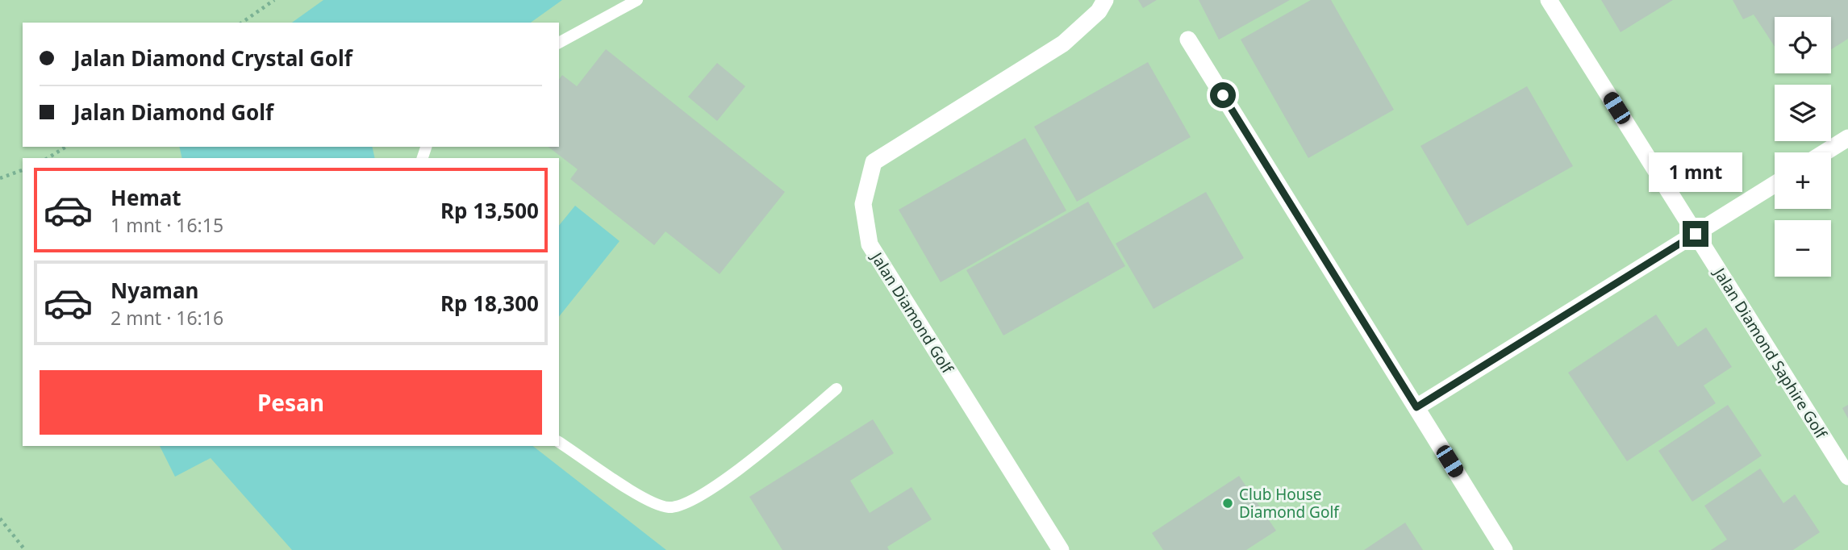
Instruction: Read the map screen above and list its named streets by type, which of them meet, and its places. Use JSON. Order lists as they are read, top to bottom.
{
  "streets": {
    "street": ["Jalan Diamond Golf", "Jalan Diamond Saphire Golf"]
  },
  "places": ["Club House Diamond Golf"],
  "page": {
    "map_buttons": ["+", "−"],
    "banner": ["Jalan Diamond Crystal Golf", "Jalan Diamond Golf"],
    "bubble": "1 mnt",
    "list": [
      {
        "name": "Hemat",
        "note": "1 mnt · 16:15",
        "value": "Rp 13,500"
      },
      {
        "name": "Nyaman",
        "note": "2 mnt · 16:16",
        "value": "Rp 18,300"
      }
    ],
    "buttons": "Pesan"
  }
}
